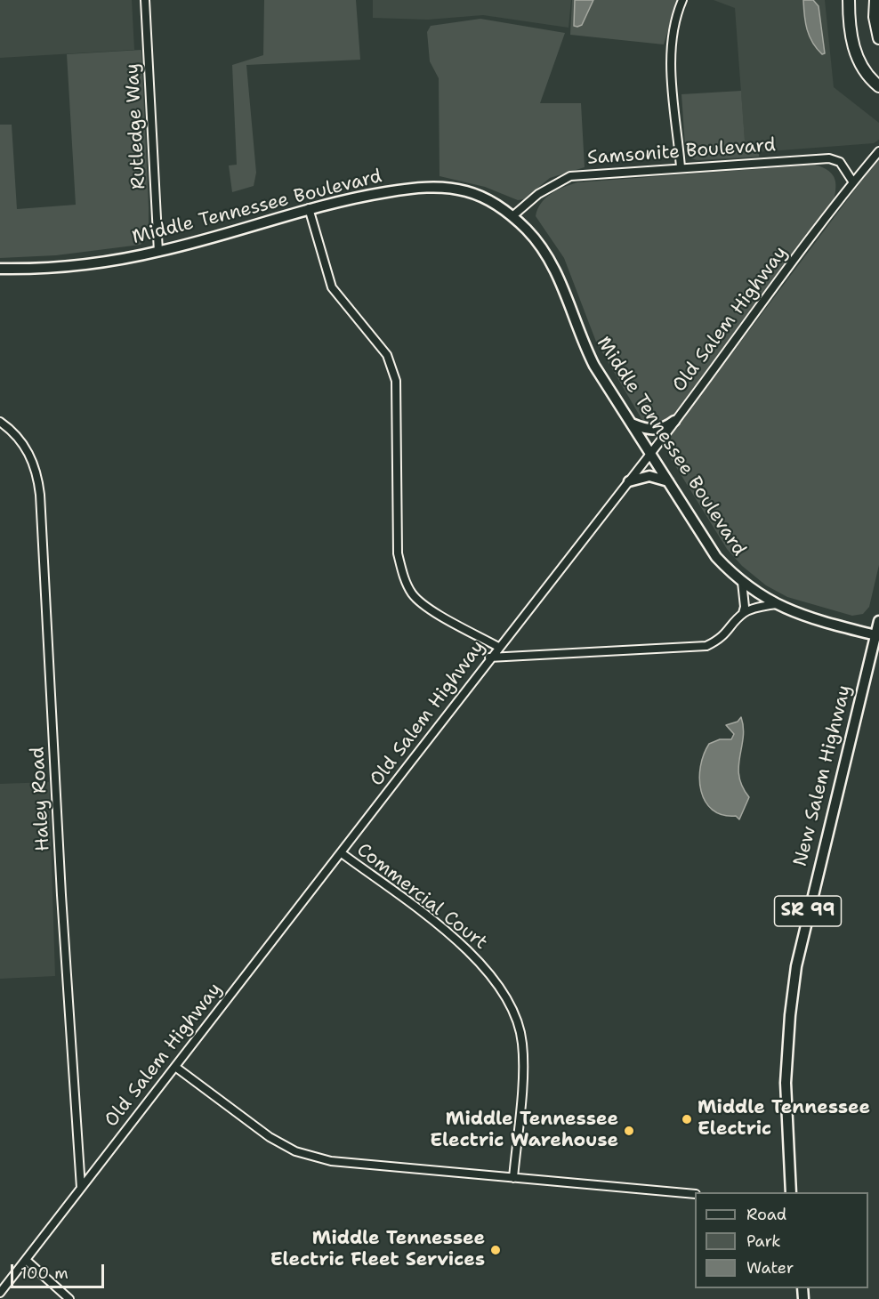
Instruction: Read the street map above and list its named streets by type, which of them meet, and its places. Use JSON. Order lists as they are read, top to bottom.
{
  "streets": {
    "main road": ["Middle Tennessee Boulevard", "New Salem Highway", "SR 99"],
    "street": [
      "Rutledge Way",
      "Samsonite Boulevard",
      "Old Salem Highway",
      "Haley Road",
      "Commercial Court"
    ]
  },
  "crossings": [
    ["Rutledge Way", "Middle Tennessee Boulevard"],
    ["Samsonite Boulevard", "Middle Tennessee Boulevard"],
    ["Samsonite Boulevard", "Old Salem Highway"],
    ["Middle Tennessee Boulevard", "Old Salem Highway"],
    ["Middle Tennessee Boulevard", "New Salem Highway"],
    ["Old Salem Highway", "Haley Road"],
    ["Old Salem Highway", "Commercial Court"]
  ],
  "places": ["Middle Tennessee Electric", "Middle Tennessee Electric Warehouse", "Middle Tennessee Electric Fleet Services"],
  "legend": ["Road", "Park", "Water"],
  "scale_bar": "100 m"
}
